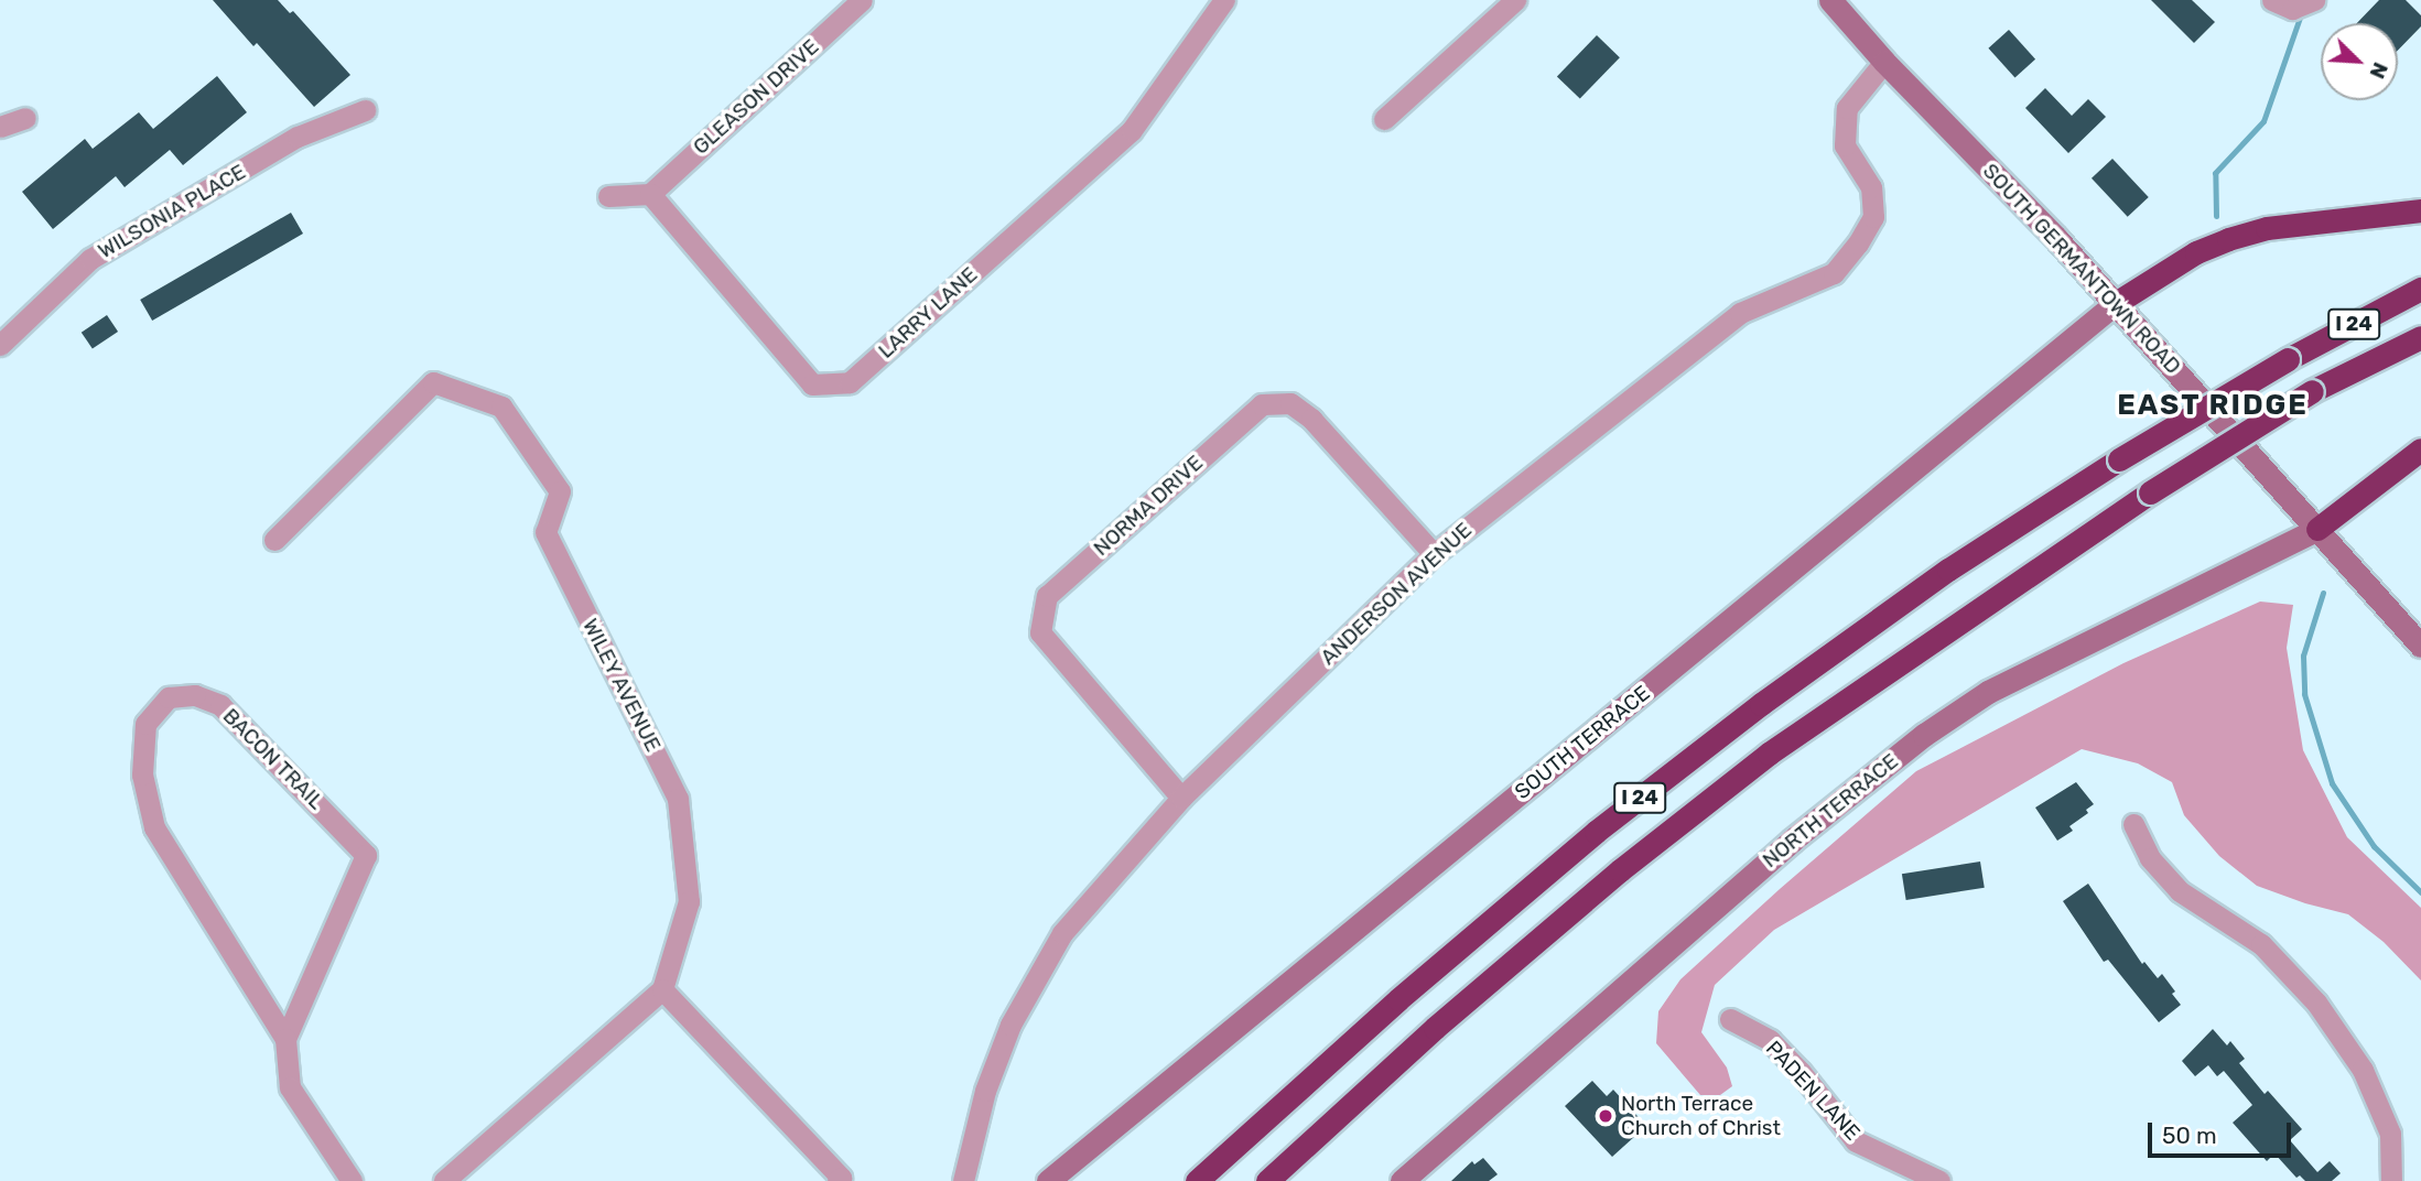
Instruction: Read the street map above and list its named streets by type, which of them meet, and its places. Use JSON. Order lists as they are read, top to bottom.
{
  "streets": {
    "highway": ["I 24"],
    "street": [
      "GLEASON DRIVE",
      "WILSONIA PLACE",
      "SOUTH GERMANTOWN ROAD",
      "LARRY LANE",
      "NORMA DRIVE",
      "ANDERSON AVENUE",
      "WILEY AVENUE",
      "SOUTH TERRACE",
      "BACON TRAIL",
      "NORTH TERRACE",
      "PADEN LANE"
    ]
  },
  "crossings": [
    ["GLEASON DRIVE", "LARRY LANE"],
    ["SOUTH GERMANTOWN ROAD", "ANDERSON AVENUE"],
    ["SOUTH GERMANTOWN ROAD", "SOUTH TERRACE"],
    ["SOUTH GERMANTOWN ROAD", "NORTH TERRACE"],
    ["NORMA DRIVE", "ANDERSON AVENUE"]
  ],
  "districts": ["EAST RIDGE"],
  "places": ["North Terrace Church of Christ"],
  "scale_bar": "50 m",
  "north": "bottom right"
}
